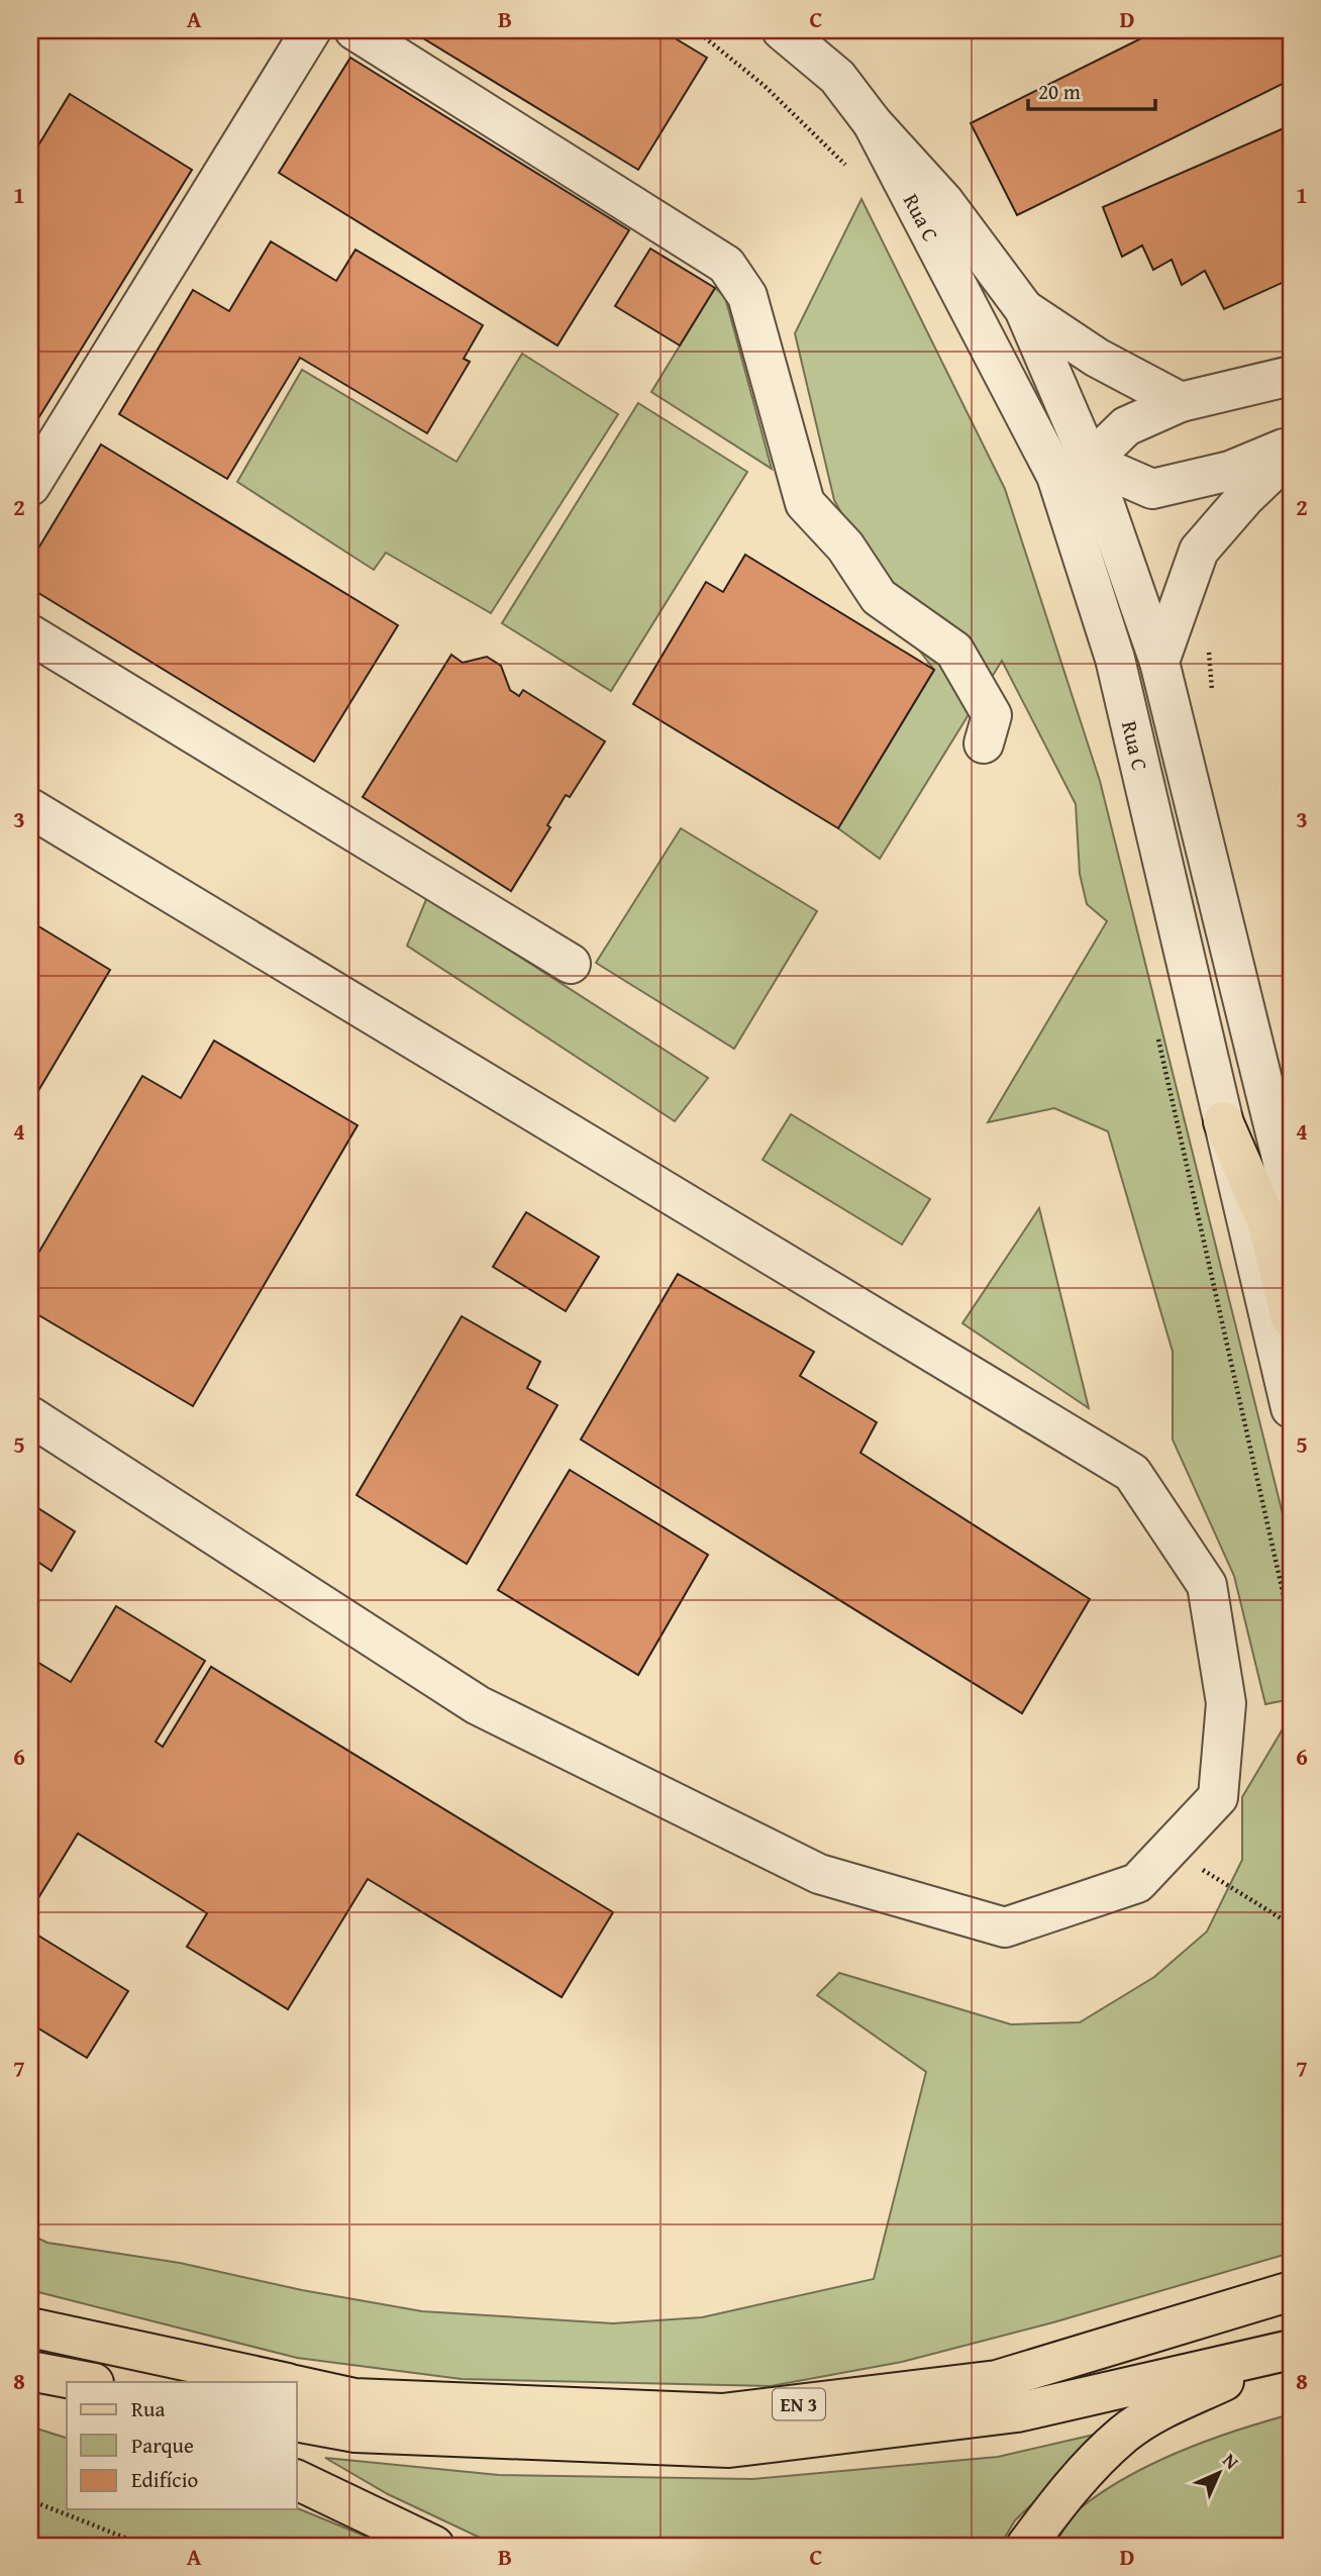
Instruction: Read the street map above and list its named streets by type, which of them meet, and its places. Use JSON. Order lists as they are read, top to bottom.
{
  "streets": {
    "main road": ["EN 3"],
    "street": ["Rua C"]
  },
  "legend": ["Rua", "Parque", "Edifício"],
  "scale_bar": "20 m",
  "north": "top right",
  "grid": {
    "columns": [
      "A",
      "B",
      "C",
      "D"
    ],
    "rows": [
      "1",
      "2",
      "3",
      "4",
      "5",
      "6",
      "7",
      "8"
    ]
  }
}
